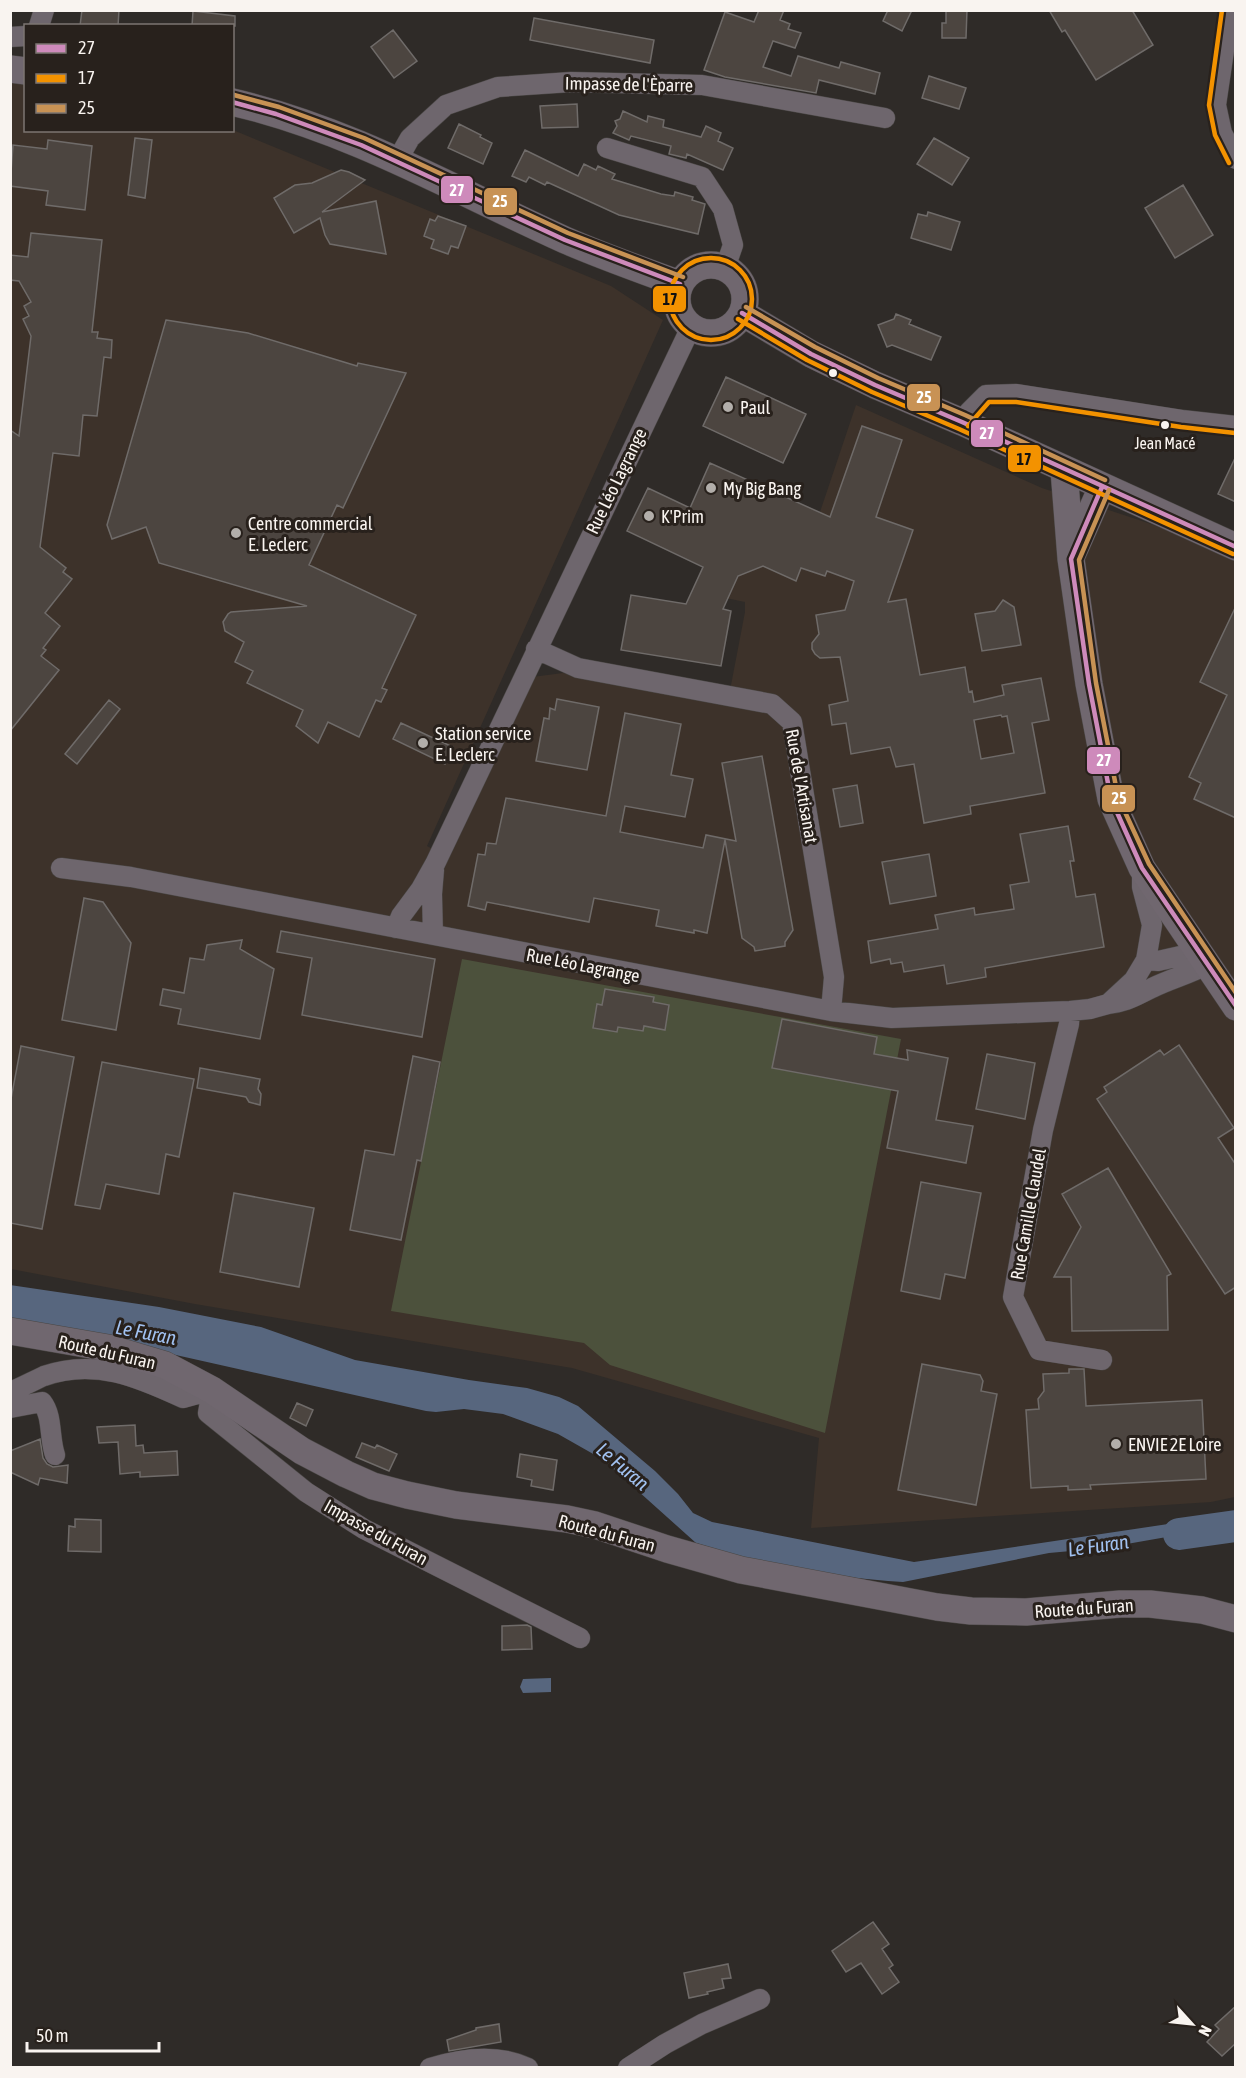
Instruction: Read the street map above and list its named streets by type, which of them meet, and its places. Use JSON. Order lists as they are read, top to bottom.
{
  "streets": {
    "main road": ["Route du Furan"],
    "street": [
      "Impasse de l'Èparre",
      "Rue Léo Lagrange",
      "Rue de l'Artisanat",
      "Rue Camille Claudel",
      "Impasse du Furan"
    ]
  },
  "crossings": [
    ["Rue Léo Lagrange", "Rue de l'Artisanat"],
    ["Rue Léo Lagrange", "Rue Camille Claudel"],
    ["Route du Furan", "Impasse du Furan"]
  ],
  "water": ["Le Furan"],
  "places": [
    "Paul",
    "Jean Macé",
    "My Big Bang",
    "K'Prim",
    "Centre commercial E. Leclerc",
    "Station service E. Leclerc",
    "ENVIE 2E Loire"
  ],
  "lines": ["transit line 17", "transit line 25", "transit line 27"],
  "legend": ["27", "17", "25"],
  "scale_bar": "50 m",
  "north": "bottom right"
}
